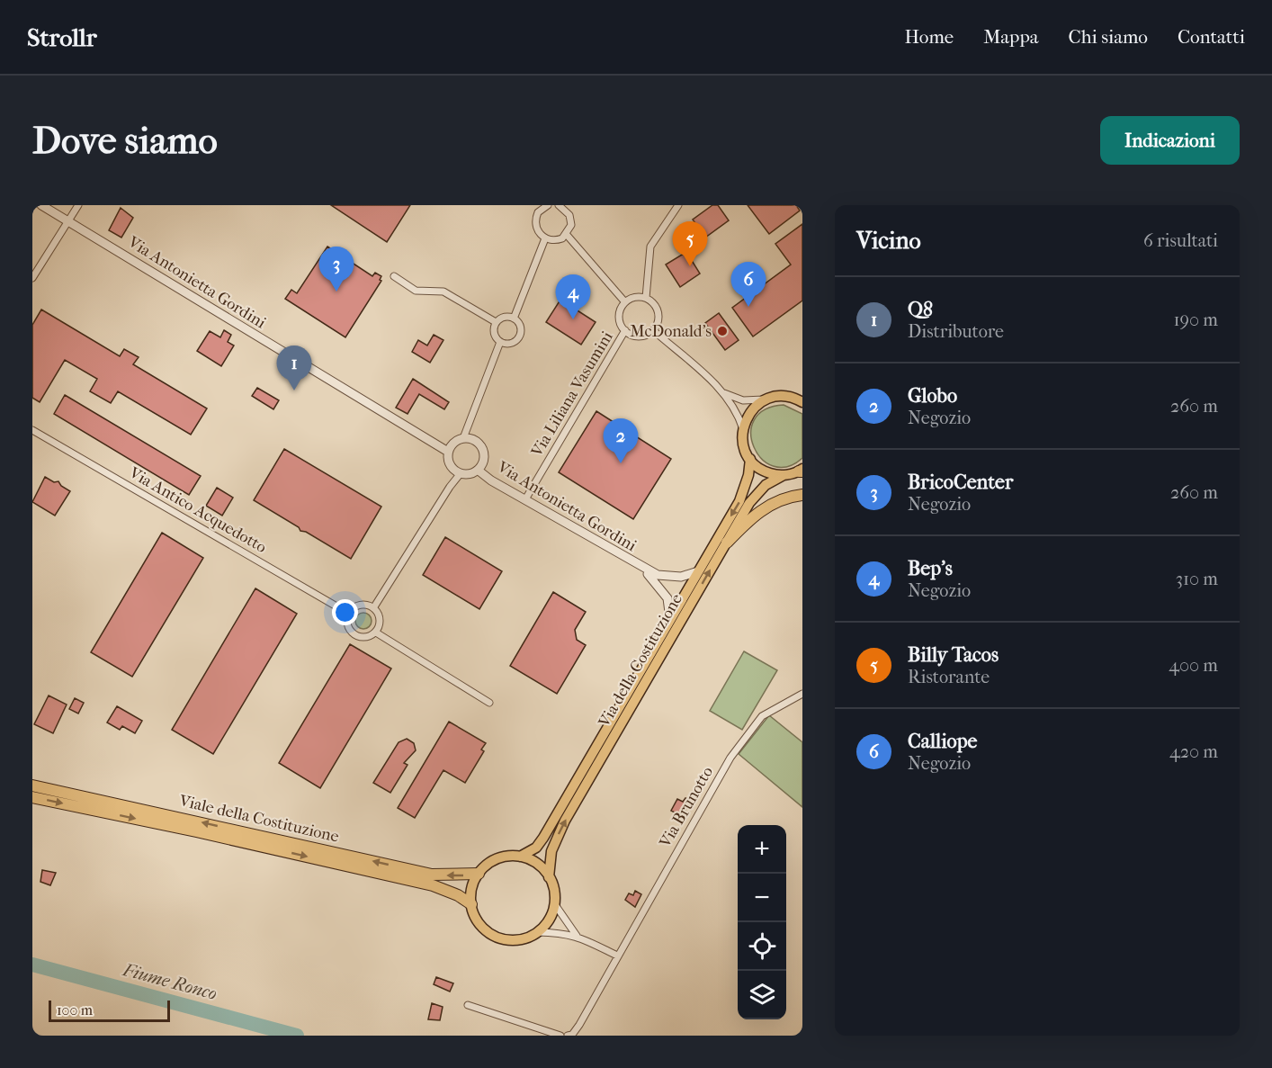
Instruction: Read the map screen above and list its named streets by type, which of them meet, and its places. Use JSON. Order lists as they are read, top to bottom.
{
  "streets": {
    "highway": ["Viale della Costituzione"],
    "main road": ["Via della Costituzione"],
    "street": [
      "Via Antonietta Gordini",
      "Via Liliana Vasumini",
      "Via Antico Acquedotto",
      "Via Brunotto"
    ]
  },
  "crossings": [
    ["Via Antonietta Gordini", "Via Liliana Vasumini"],
    ["Via della Costituzione", "Viale della Costituzione"]
  ],
  "water": ["Fiume Ronco"],
  "places": ["McDonald's"],
  "scale_bar": "100 m",
  "page": {
    "header": "Strollr",
    "nav": [
      "Home",
      "Mappa",
      "Chi siamo",
      "Contatti"
    ],
    "buttons": "Indicazioni",
    "title": "Dove siamo",
    "heading": ["Vicino", "6 risultati"],
    "pins": [
      "5",
      "3",
      "6",
      "4",
      "1",
      "2"
    ],
    "list": [
      {
        "mark": "1",
        "name": "Q8",
        "note": "Distributore",
        "value": "190 m"
      },
      {
        "mark": "2",
        "name": "Globo",
        "note": "Negozio",
        "value": "260 m"
      },
      {
        "mark": "3",
        "name": "BricoCenter",
        "note": "Negozio",
        "value": "260 m"
      },
      {
        "mark": "4",
        "name": "Bep's",
        "note": "Negozio",
        "value": "310 m"
      },
      {
        "mark": "5",
        "name": "Billy Tacos",
        "note": "Ristorante",
        "value": "400 m"
      },
      {
        "mark": "6",
        "name": "Calliope",
        "note": "Negozio",
        "value": "420 m"
      }
    ],
    "map_buttons": ["+", "−"],
    "scale": "100 m"
  }
}
